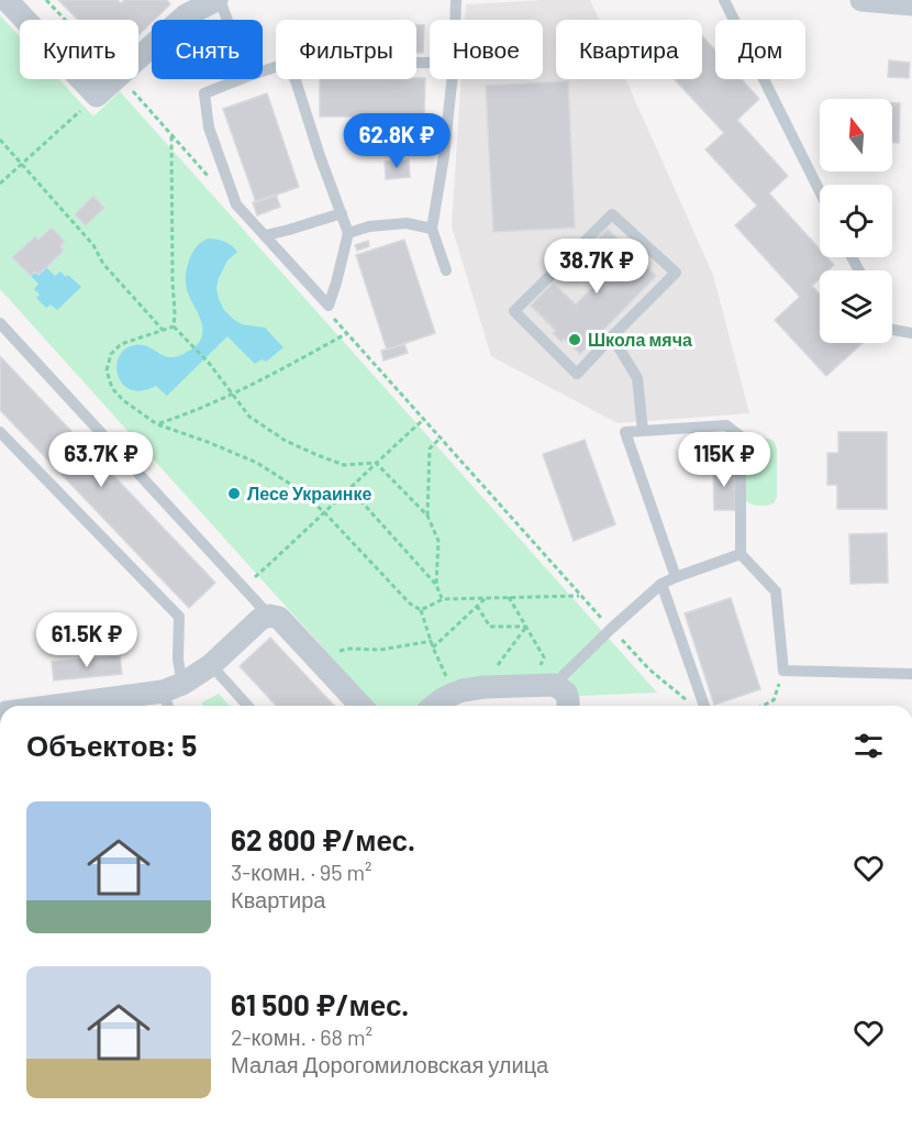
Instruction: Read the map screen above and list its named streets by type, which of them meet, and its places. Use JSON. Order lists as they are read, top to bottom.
{
  "places": ["Школа мяча", "Лесе Украинке"],
  "north": "top",
  "page": {
    "chip": [
      "Купить",
      "Снять",
      "Фильтры",
      "Новое",
      "Квартира",
      "Дом"
    ],
    "price": [
      "62.8K ₽",
      "38.7K ₽",
      "63.7K ₽",
      "115K ₽",
      "61.5K ₽"
    ],
    "heading": "Объектов: 5",
    "list": [
      {
        "name": "62 800 ₽/мес.",
        "note": "3-комн. · 95 m² · Квартира"
      },
      {
        "name": "61 500 ₽/мес.",
        "note": "2-комн. · 68 m² · Малая Дорогомиловская улица"
      }
    ]
  }
}
